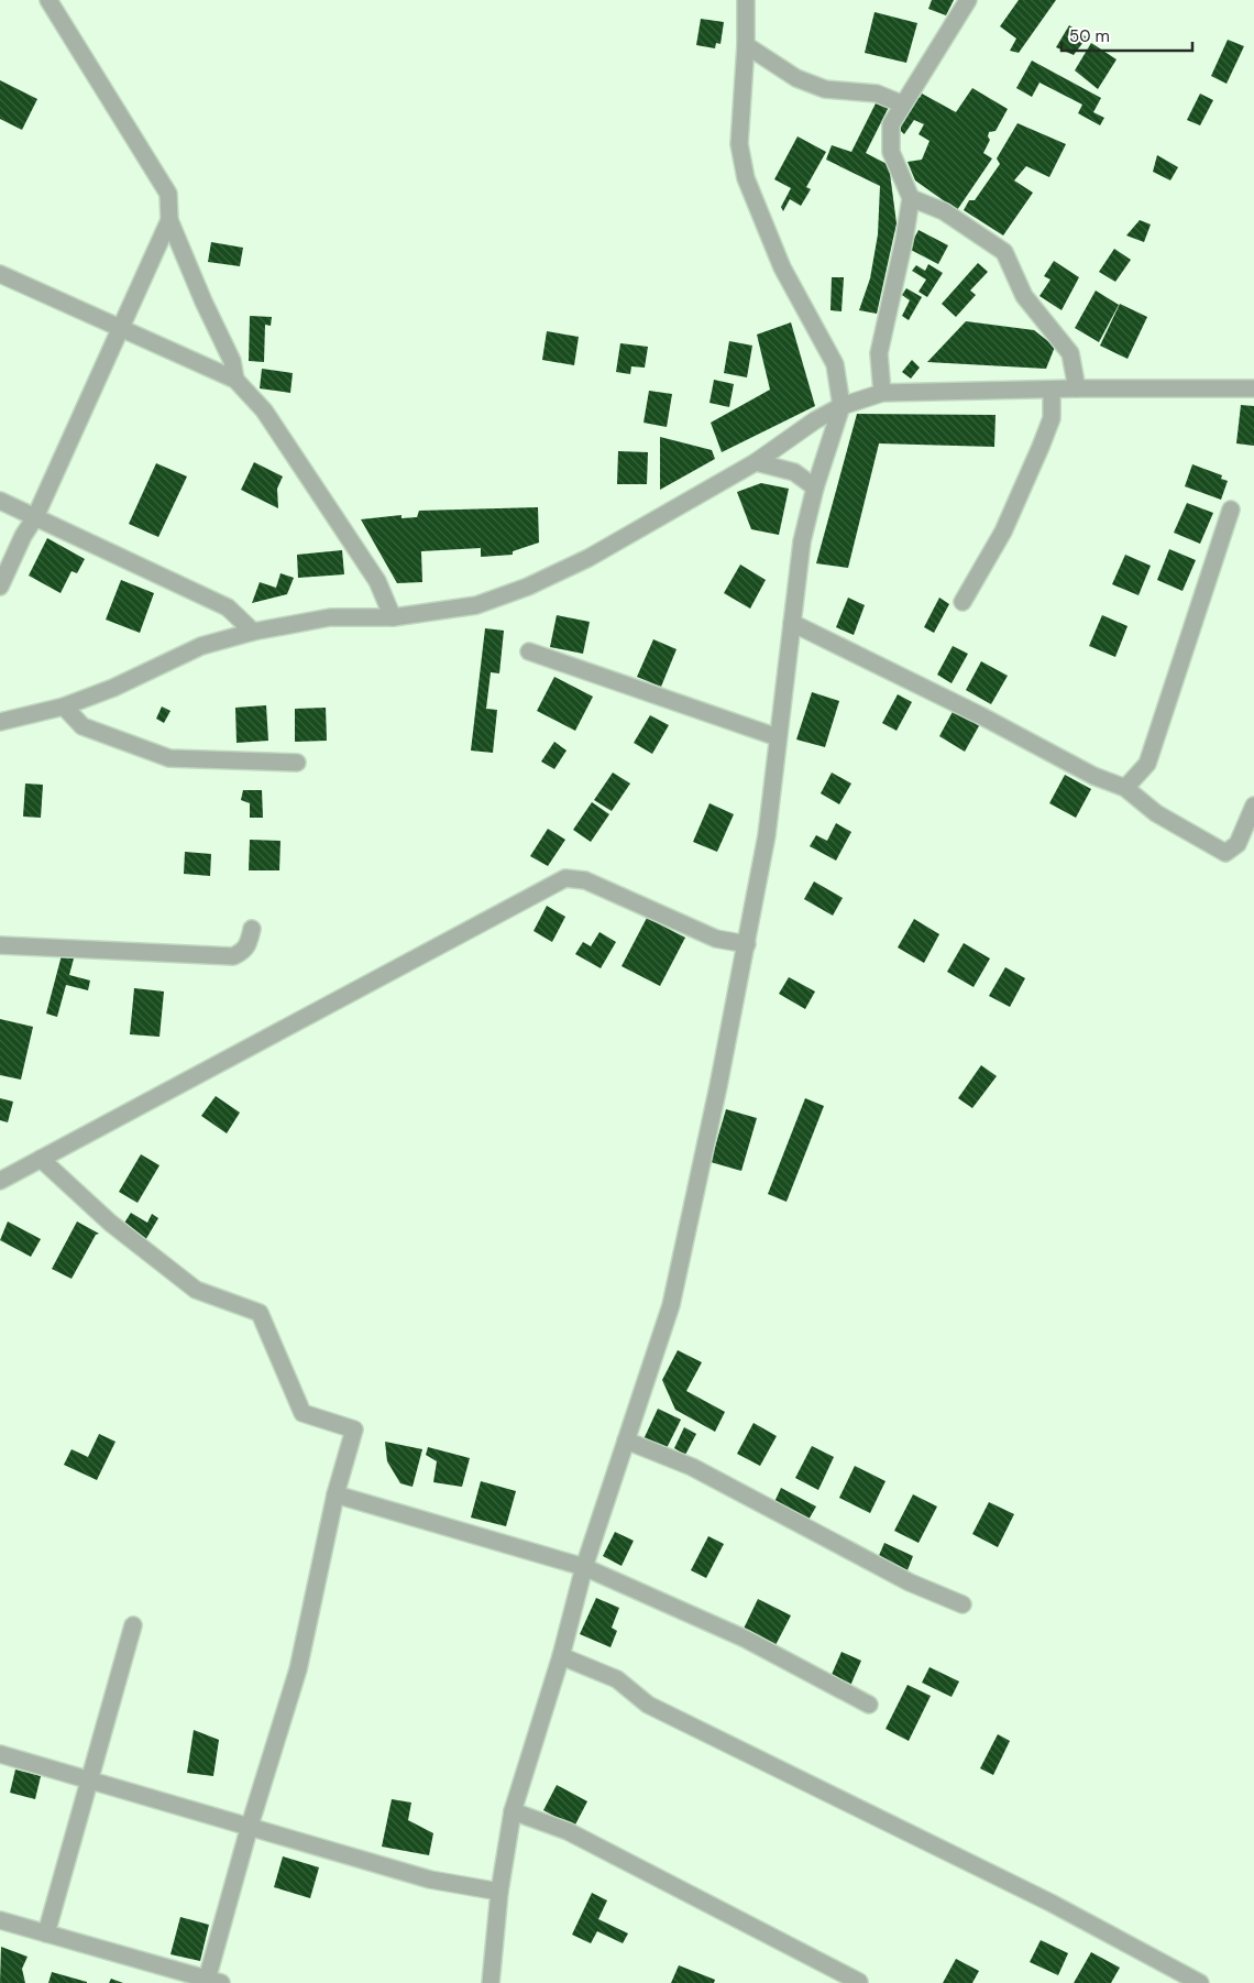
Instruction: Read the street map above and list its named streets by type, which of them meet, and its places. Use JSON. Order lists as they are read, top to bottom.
{
  "scale_bar": "50 m"
}
